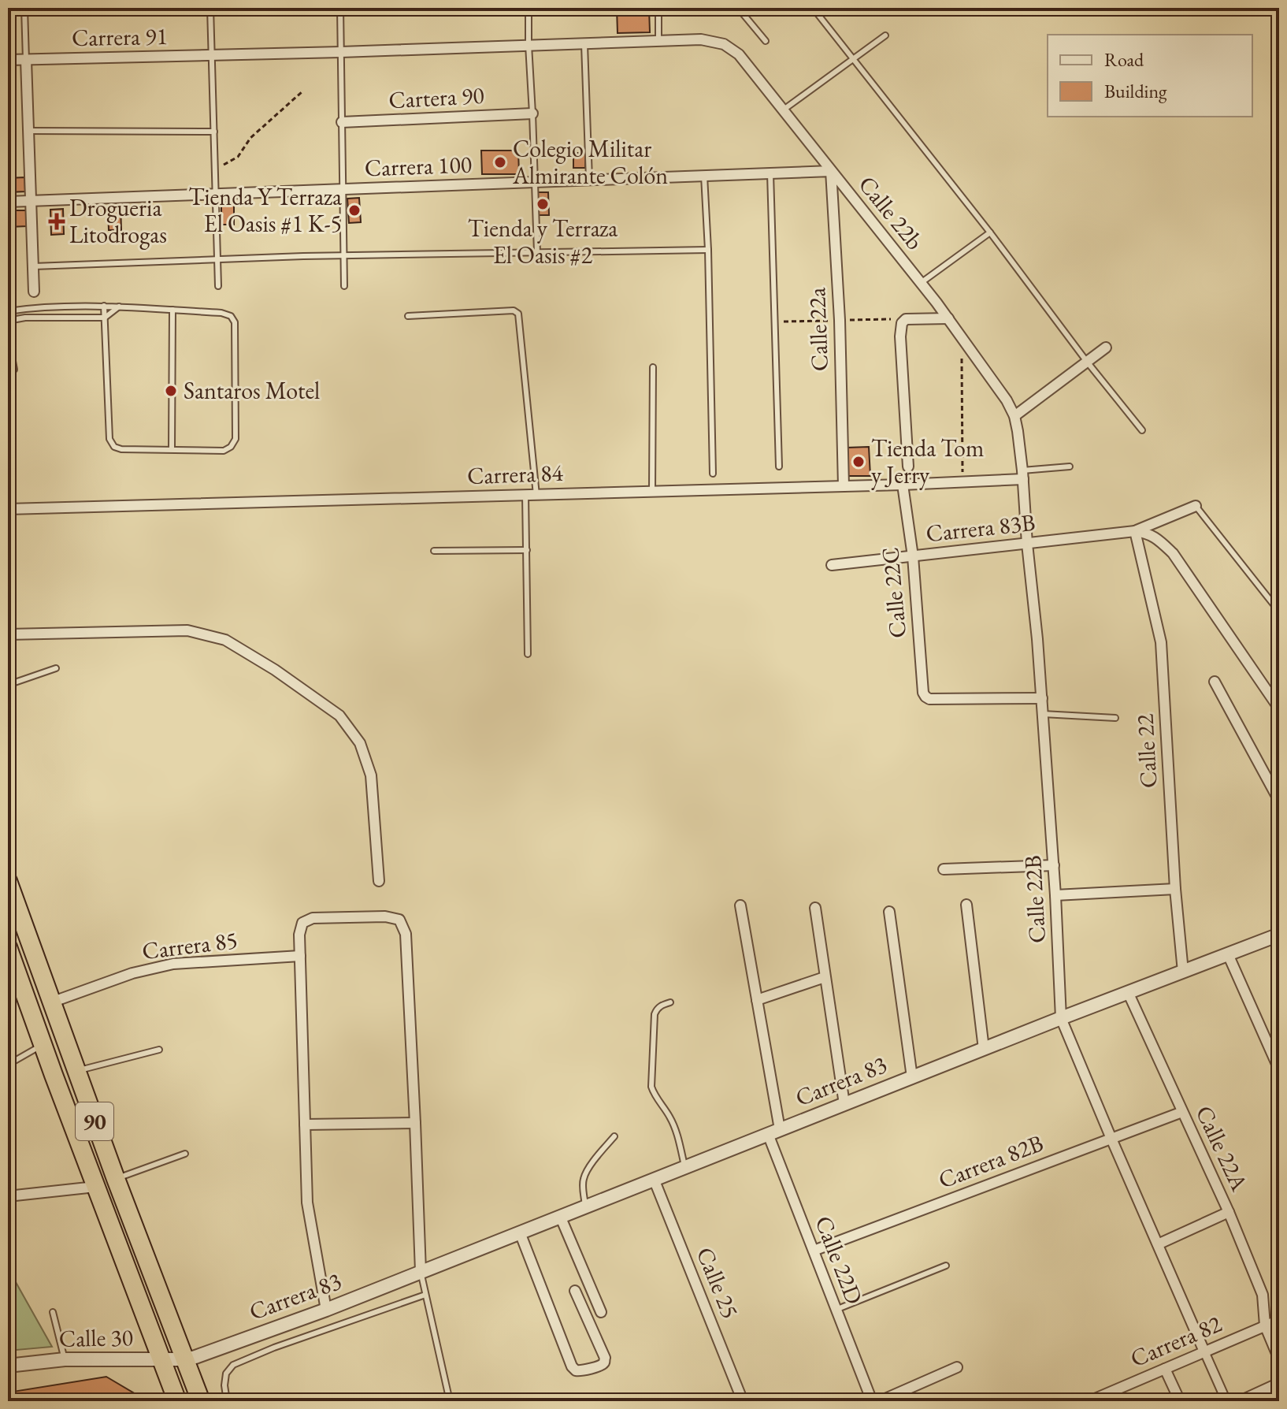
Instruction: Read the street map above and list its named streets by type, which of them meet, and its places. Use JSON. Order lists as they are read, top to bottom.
{
  "streets": {
    "highway": ["90"],
    "street": [
      "Carrera 91",
      "Cartera 90",
      "Carrera 100",
      "Calle 22b",
      "Calle 22a",
      "Carrera 84",
      "Carrera 83B",
      "Calle 22C",
      "Calle 22",
      "Calle 22B",
      "Carrera 85",
      "Carrera 83",
      "Calle 22A",
      "Carrera 82B",
      "Calle 22D",
      "Calle 25",
      "Calle 30",
      "Carrera 82"
    ]
  },
  "crossings": [
    ["Carrera 91", "Calle 22b"],
    ["Carrera 100", "Calle 22b"],
    ["Carrera 100", "Calle 22a"],
    ["Calle 22b", "Calle 22a"],
    ["Calle 22b", "Calle 22B"],
    ["Calle 22a", "Carrera 84"],
    ["Carrera 84", "Calle 22C"],
    ["Carrera 84", "Calle 22B"],
    ["Carrera 83B", "Calle 22C"],
    ["Carrera 83B", "Calle 22"],
    ["Carrera 83B", "Calle 22B"],
    ["Calle 22C", "Calle 22B"],
    ["Calle 22", "Carrera 83"],
    ["Calle 22B", "Carrera 83"],
    ["Calle 22B", "Carrera 82B"],
    ["Calle 22B", "Carrera 82"],
    ["Carrera 85", "90"],
    ["Carrera 83", "90"],
    ["Carrera 83", "Calle 22A"],
    ["Carrera 83", "Calle 22D"],
    ["Carrera 83", "Calle 25"],
    ["Carrera 83", "Calle 30"],
    ["90", "Calle 30"],
    ["Calle 22A", "Carrera 82B"],
    ["Calle 22A", "Carrera 82"],
    ["Carrera 82B", "Calle 22D"]
  ],
  "places": {
    "other": [
      "Colegio Militar Almirante Colón",
      "Tienda y Terraza El Oasis #2",
      "Tienda Y Terraza El Oasis #1 K-5",
      "Santaros Motel",
      "Tienda Tom y Jerry"
    ],
    "health": ["Drogueria Litodrogas"]
  },
  "legend": ["Road", "Building"]
}
